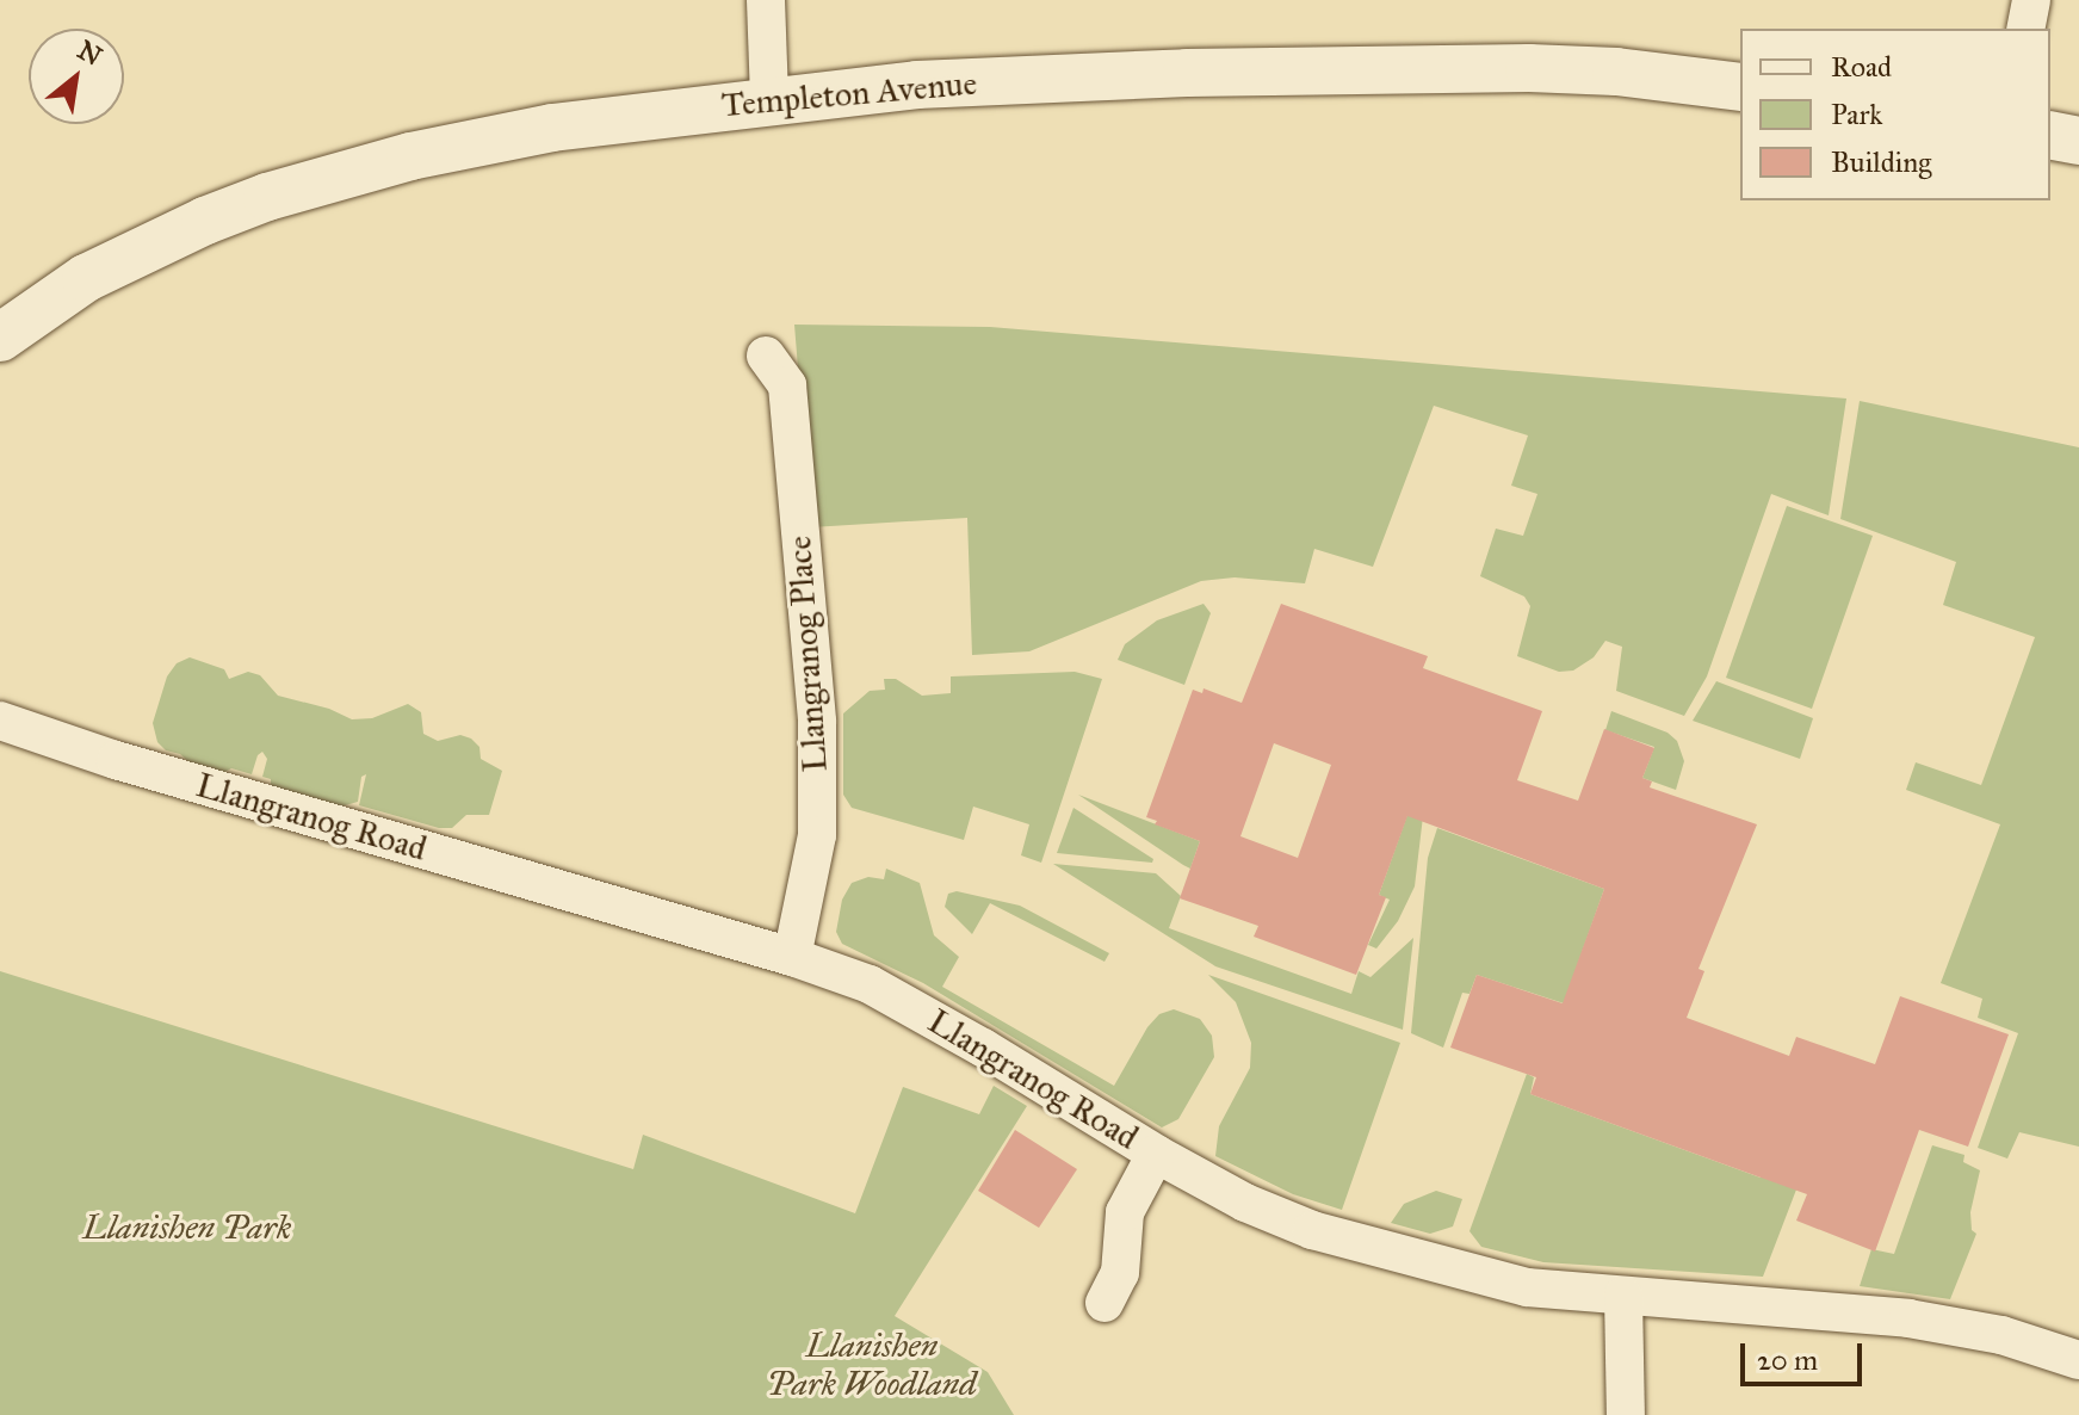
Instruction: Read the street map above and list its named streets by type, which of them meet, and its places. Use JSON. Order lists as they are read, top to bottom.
{
  "streets": {
    "street": ["Templeton Avenue", "Llangranog Place", "Llangranog Road"]
  },
  "crossings": [
    ["Llangranog Place", "Llangranog Road"]
  ],
  "parks": ["Llanishen Park", "Llanishen Park Woodland"],
  "legend": ["Road", "Park", "Building"],
  "scale_bar": "20 m",
  "north": "top right"
}
